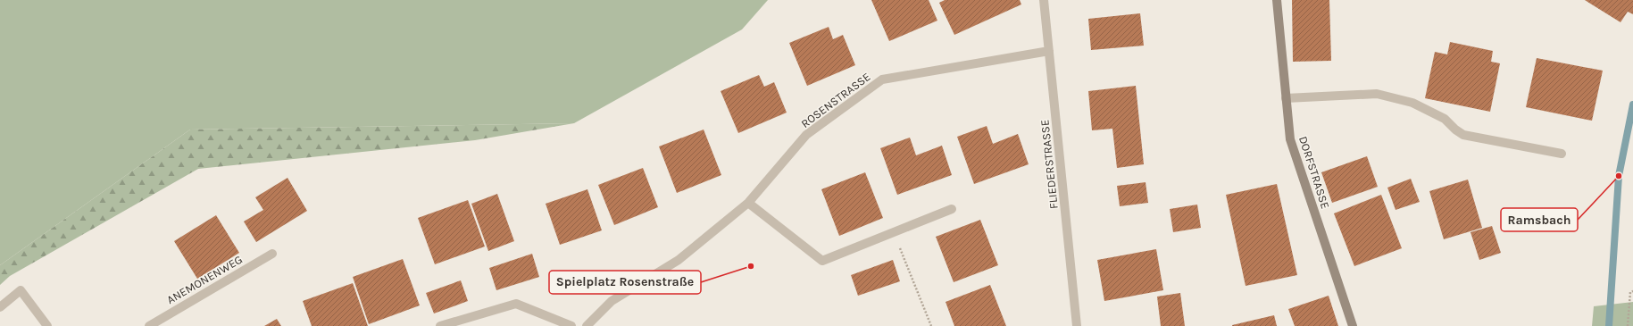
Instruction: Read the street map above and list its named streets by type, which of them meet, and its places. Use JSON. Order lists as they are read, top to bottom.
{
  "streets": {
    "street": [
      "ROSENSTRASSE",
      "FLIEDERSTRASSE",
      "DORFSTRASSE",
      "ANEMONENWEG"
    ]
  },
  "crossings": [
    ["ROSENSTRASSE", "FLIEDERSTRASSE"]
  ],
  "places": ["Ramsbach", "Spielplatz Rosenstraße"]
}
